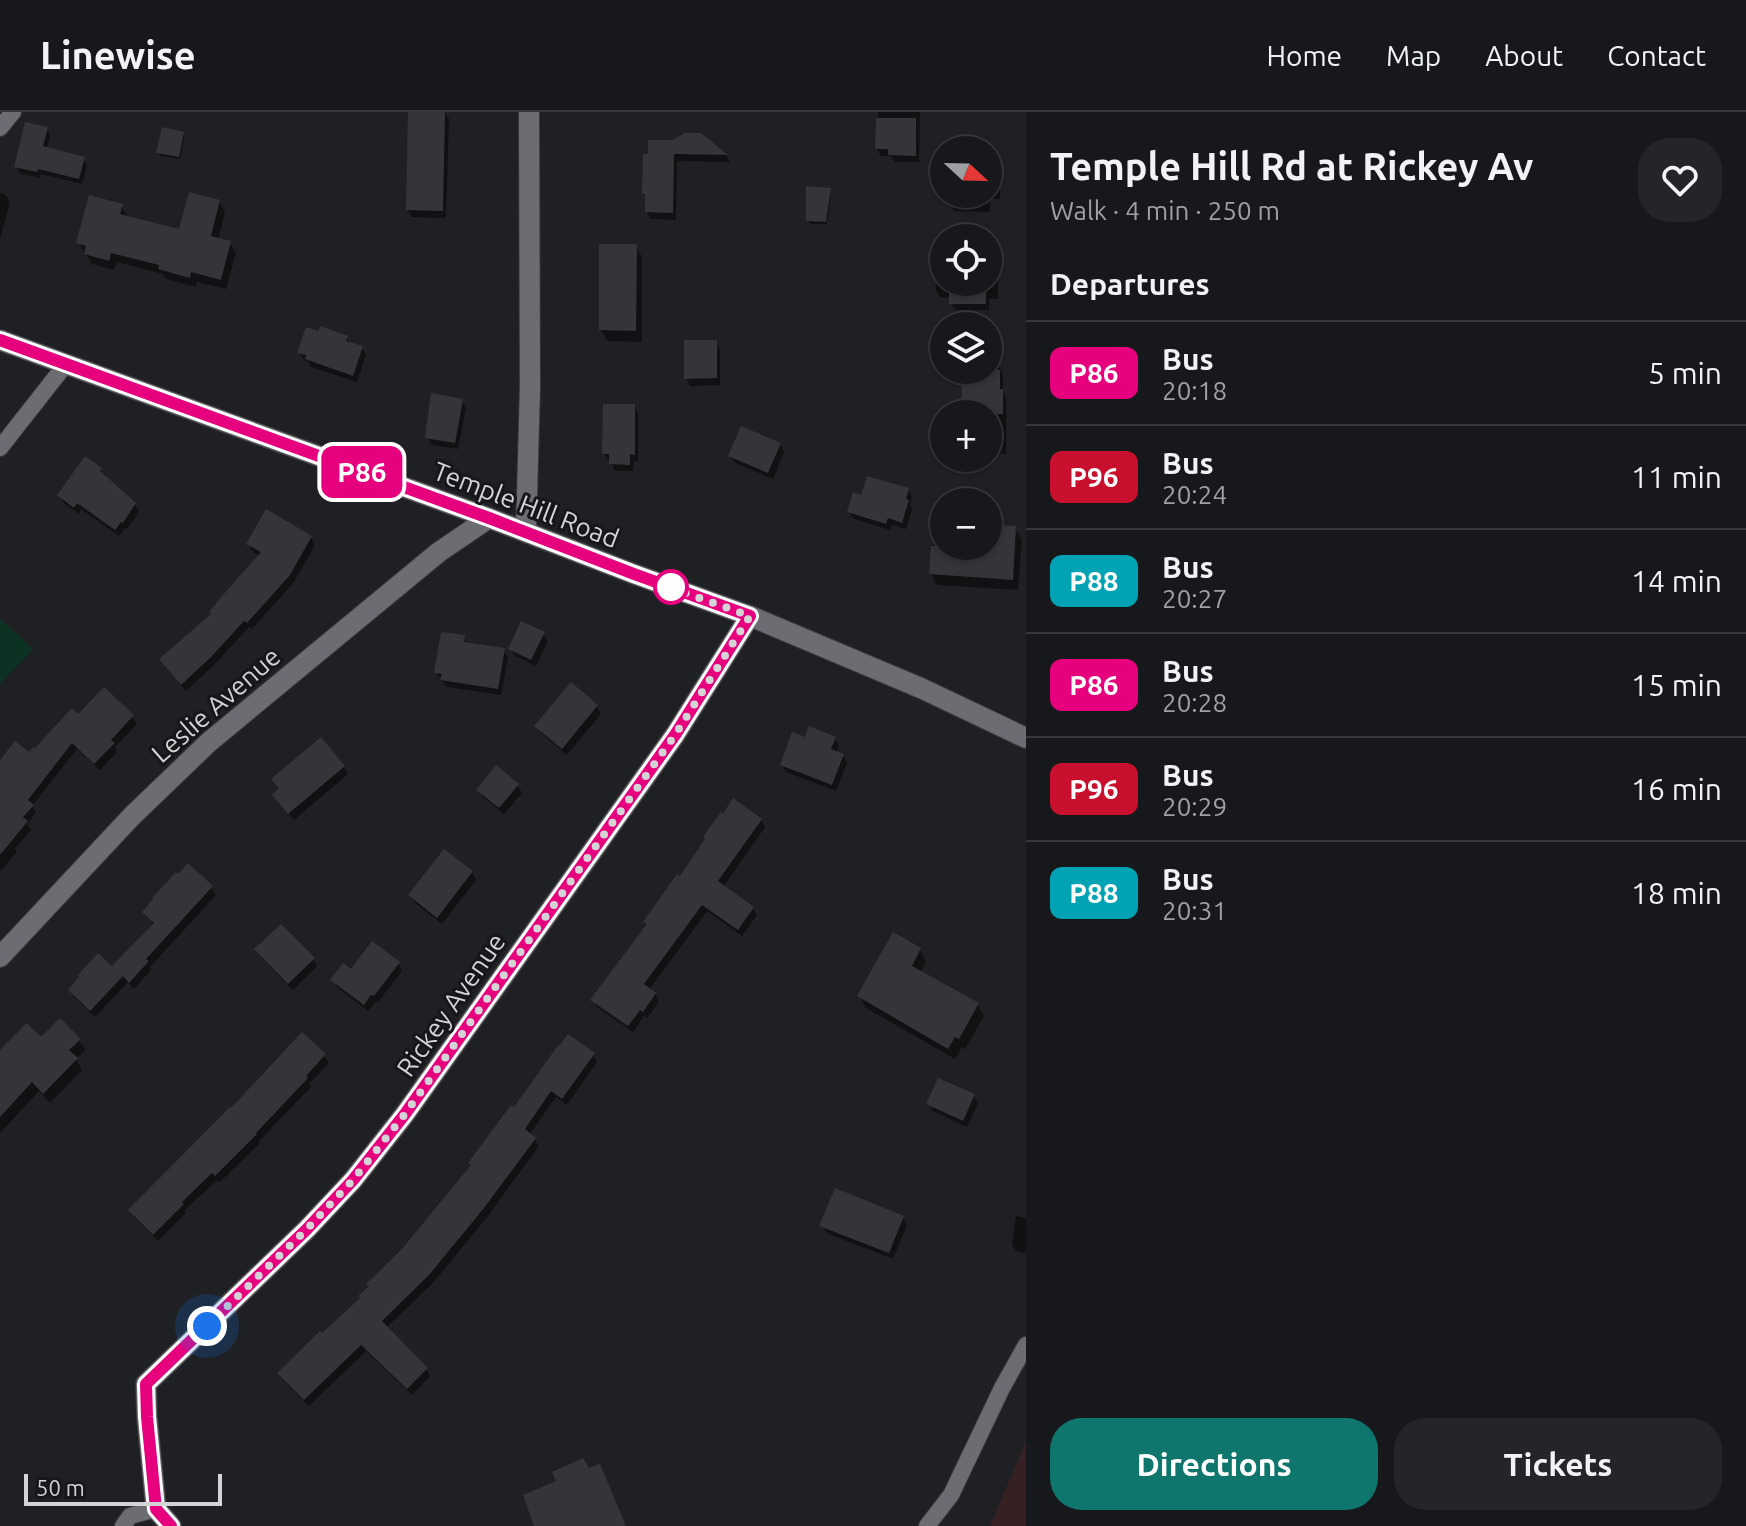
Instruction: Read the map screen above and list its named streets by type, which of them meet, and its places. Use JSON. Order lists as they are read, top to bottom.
{
  "streets": {
    "street": ["Temple Hill Road", "Leslie Avenue", "Rickey Avenue"]
  },
  "crossings": [
    ["Temple Hill Road", "Leslie Avenue"],
    ["Temple Hill Road", "Rickey Avenue"]
  ],
  "lines": ["bus line P86"],
  "scale_bar": "50 m",
  "north": "right",
  "page": {
    "header": "Linewise",
    "nav": [
      "Home",
      "Map",
      "About",
      "Contact"
    ],
    "on_map": "P86",
    "heading": [
      ["Temple Hill Rd at Rickey Av", "Walk · 4 min · 250 m"],
      "Departures"
    ],
    "map_buttons": ["+", "−"],
    "list": [
      {
        "mark": "P86",
        "name": "Bus",
        "note": "20:18",
        "value": "5 min"
      },
      {
        "mark": "P96",
        "name": "Bus",
        "note": "20:24",
        "value": "11 min"
      },
      {
        "mark": "P88",
        "name": "Bus",
        "note": "20:27",
        "value": "14 min"
      },
      {
        "mark": "P86",
        "name": "Bus",
        "note": "20:28",
        "value": "15 min"
      },
      {
        "mark": "P96",
        "name": "Bus",
        "note": "20:29",
        "value": "16 min"
      },
      {
        "mark": "P88",
        "name": "Bus",
        "note": "20:31",
        "value": "18 min"
      }
    ],
    "buttons": ["Directions", "Tickets"],
    "scale": "50 m"
  }
}
